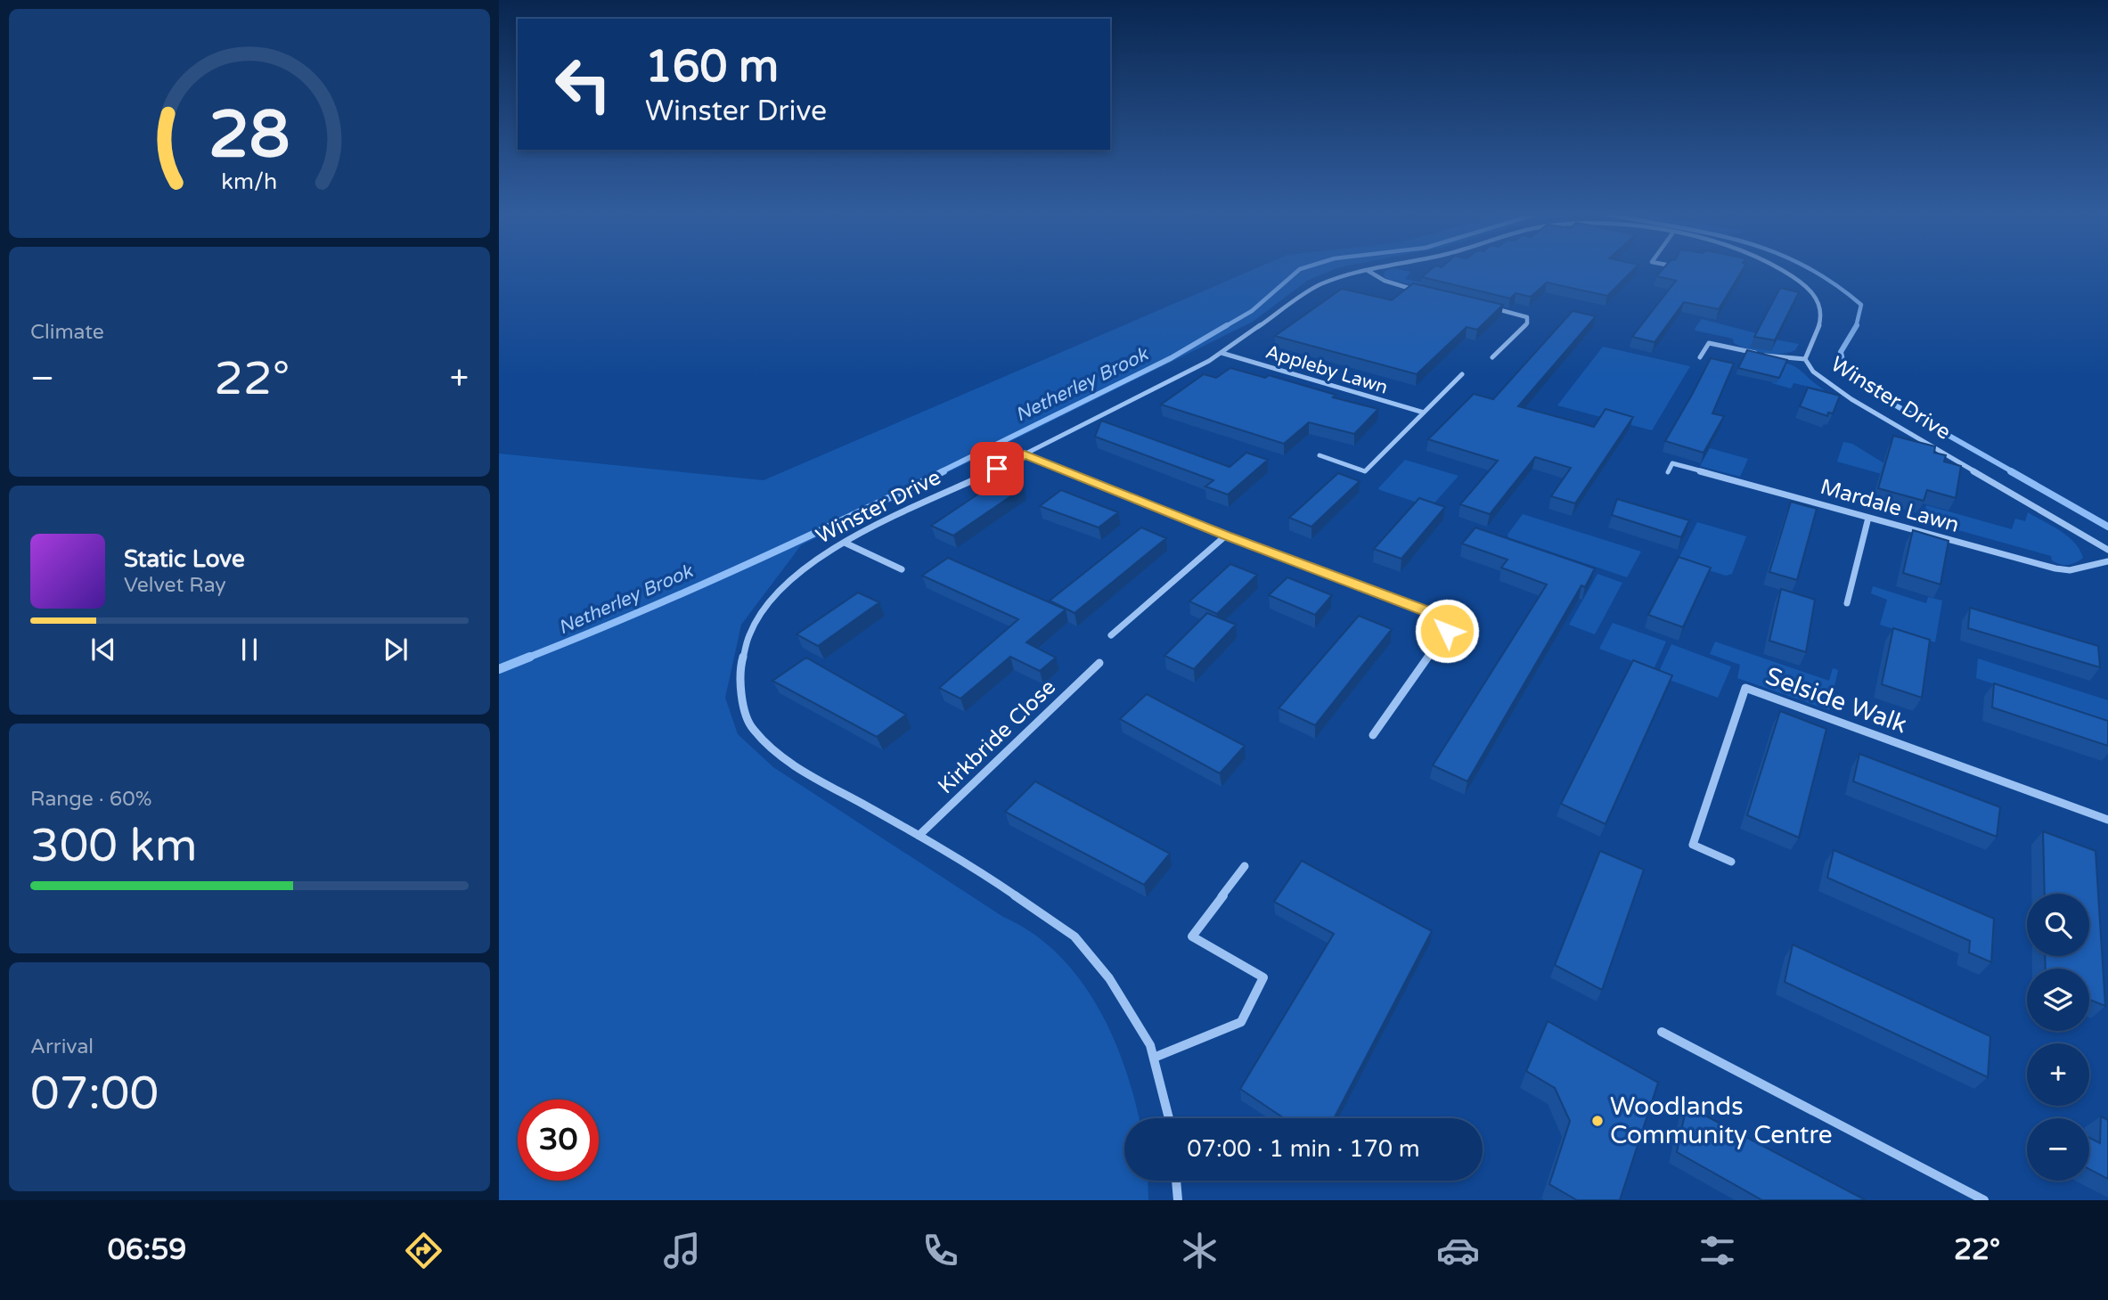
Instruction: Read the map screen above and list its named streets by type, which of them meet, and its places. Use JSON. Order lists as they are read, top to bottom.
{
  "streets": {
    "street": [
      "Appleby Lawn",
      "Winster Drive",
      "Mardale Lawn",
      "Selside Walk",
      "Kirkbride Close"
    ]
  },
  "crossings": [
    ["Appleby Lawn", "Winster Drive"],
    ["Winster Drive", "Kirkbride Close"]
  ],
  "water": ["Netherley Brook"],
  "places": ["Woodlands Community Centre"],
  "page": {
    "turn": ["160 m", "Winster Drive"],
    "tile": [
      "Climate",
      ["Range · 60%", "300 km"],
      ["Arrival", "07:00"]
    ],
    "heat": ["−", "22°", "+"],
    "song": ["Static Love", "Velvet Ray"],
    "map_buttons": ["+", "−"],
    "limit": "30",
    "trip": "07:00 · 1 min · 170 m",
    "tabs": ["06:59", "22°"],
    "gauge": ["28", "km/h"]
  }
}
